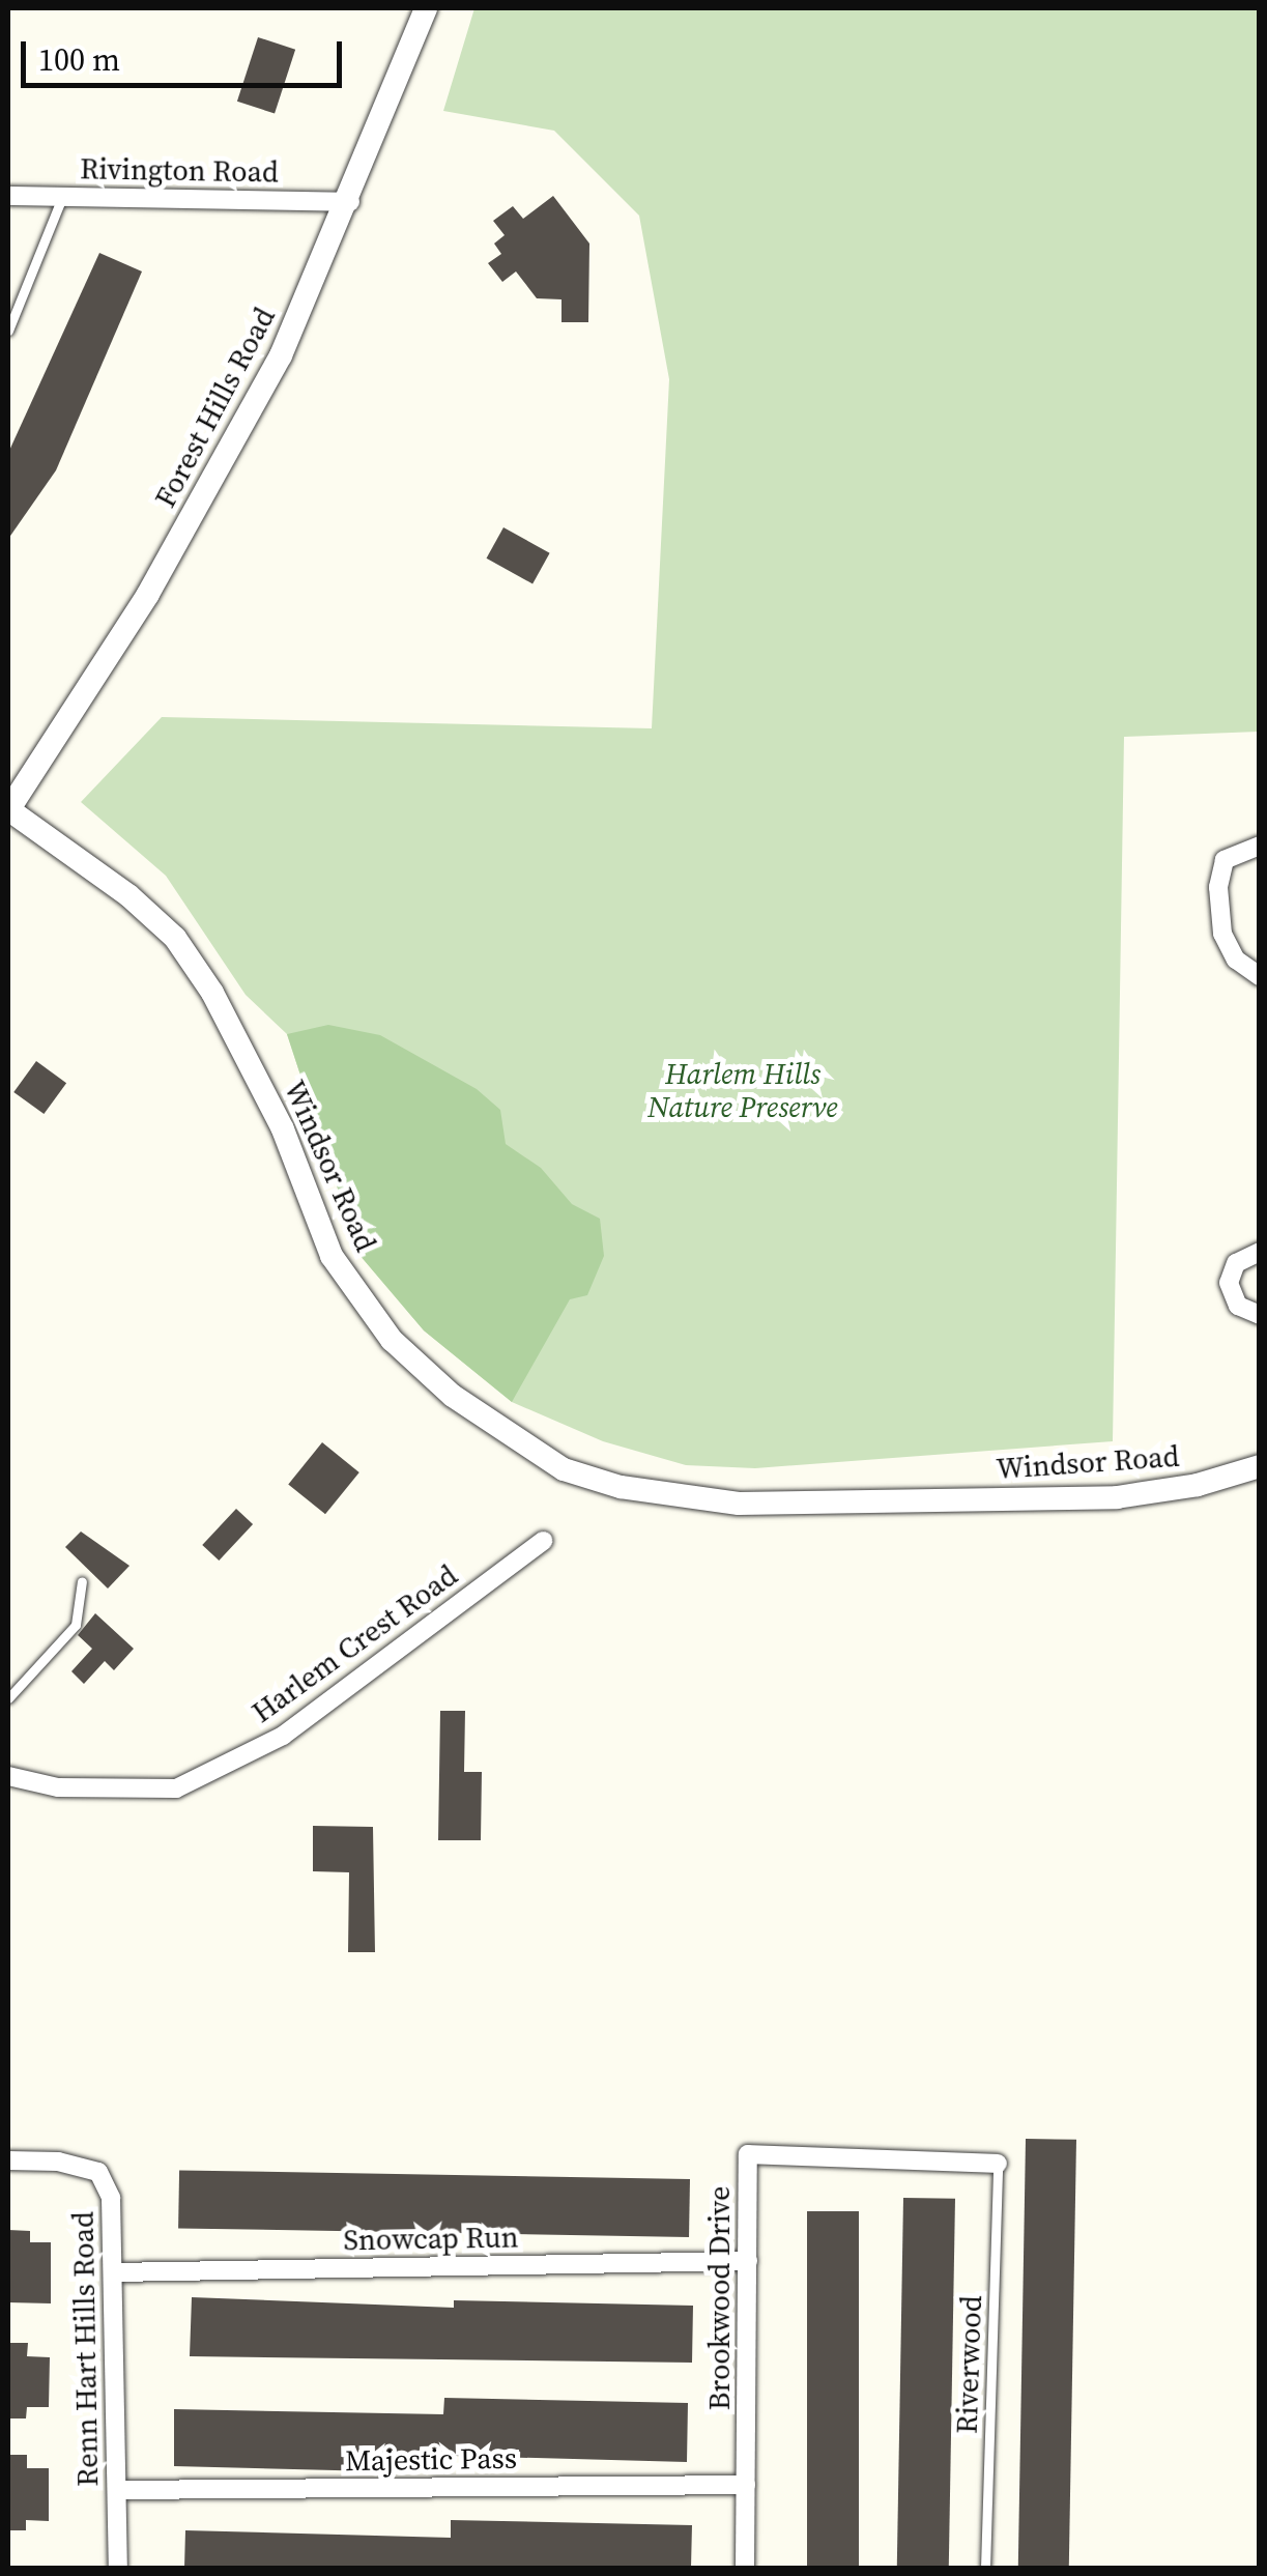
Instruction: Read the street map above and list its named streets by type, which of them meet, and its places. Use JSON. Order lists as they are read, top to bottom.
{
  "streets": {
    "street": [
      "Rivington Road",
      "Forest Hills Road",
      "Windsor Road",
      "Harlem Crest Road",
      "Snowcap Run",
      "Brookwood Drive",
      "Renn Hart Hills Road",
      "Majestic Pass"
    ],
    "lane": ["Riverwood"]
  },
  "crossings": [
    ["Rivington Road", "Forest Hills Road"],
    ["Forest Hills Road", "Windsor Road"],
    ["Snowcap Run", "Brookwood Drive"],
    ["Snowcap Run", "Renn Hart Hills Road"],
    ["Brookwood Drive", "Riverwood"],
    ["Brookwood Drive", "Majestic Pass"],
    ["Renn Hart Hills Road", "Majestic Pass"]
  ],
  "parks": ["Harlem Hills Nature Preserve"],
  "scale_bar": "100 m"
}
